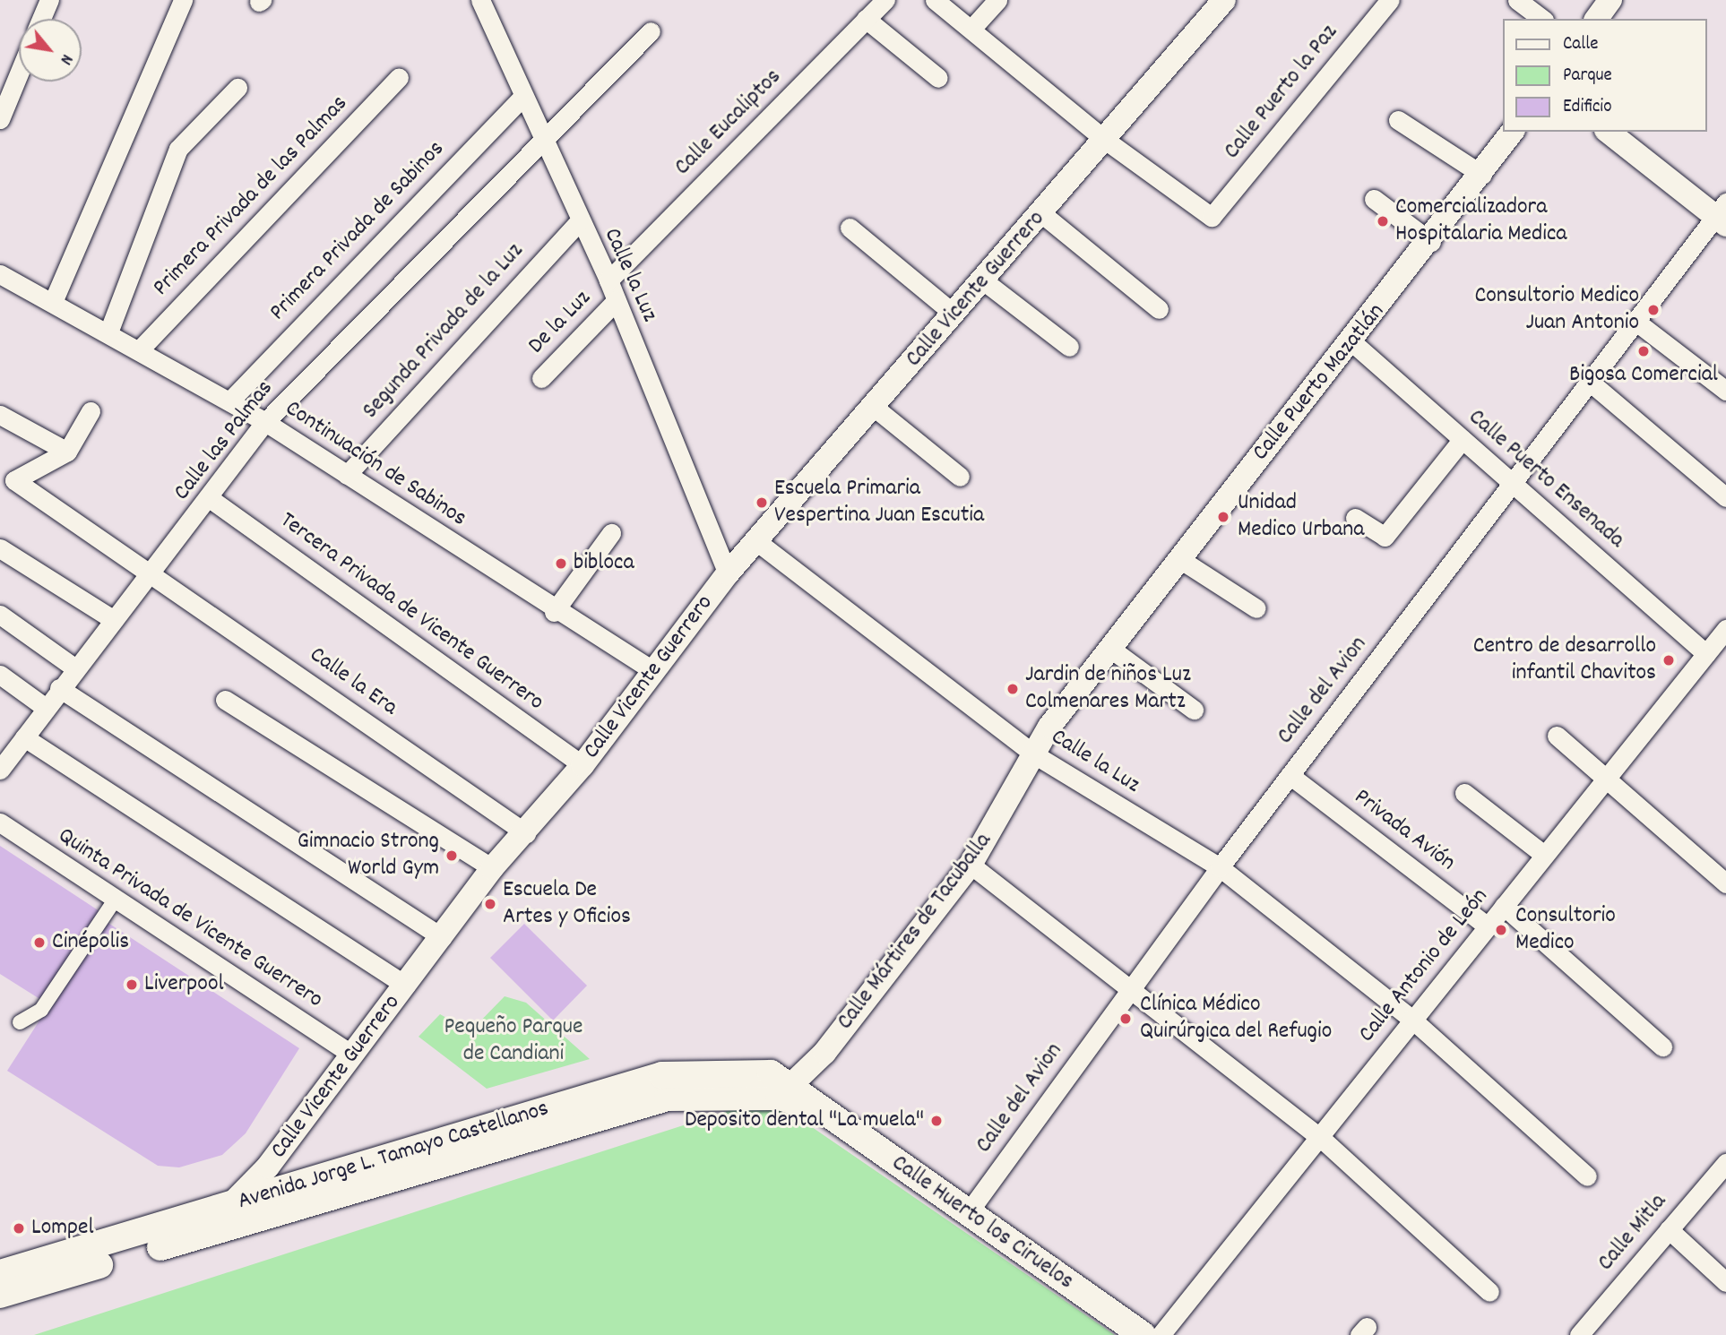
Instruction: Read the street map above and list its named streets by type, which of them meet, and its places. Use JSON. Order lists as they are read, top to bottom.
{
  "streets": {
    "main road": ["Avenida Jorge L. Tamayo Castellanos", "Calle Huerto los Ciruelos"],
    "street": [
      "Calle Puerto la Paz",
      "Calle Eucaliptos",
      "Primera Privada de las Palmas",
      "Primera Privada de Sabinos",
      "Calle la Luz",
      "Calle Vicente Guerrero",
      "De la Luz",
      "Segunda Privada de la Luz",
      "Calle Puerto Mazatlán",
      "Calle las Palmas",
      "Continuación de Sabinos",
      "Calle Puerto Ensenada",
      "Tercera Privada de Vicente Guerrero",
      "Calle la Era",
      "Calle del Avion",
      "Privada Avión",
      "Quinta Privada de Vicente Guerrero",
      "Calle Mártires de Tacuballa",
      "Calle Antonio de León",
      "Calle Mitla"
    ]
  },
  "crossings": [
    ["Calle Puerto la Paz", "Calle Vicente Guerrero"],
    ["Calle Eucaliptos", "Calle la Luz"],
    ["Primera Privada de las Palmas", "Continuación de Sabinos"],
    ["Primera Privada de Sabinos", "Calle la Luz"],
    ["Primera Privada de Sabinos", "Continuación de Sabinos"],
    ["Calle la Luz", "Calle Vicente Guerrero"],
    ["Calle la Luz", "De la Luz"],
    ["Calle la Luz", "Segunda Privada de la Luz"],
    ["Calle la Luz", "Calle Puerto Mazatlán"],
    ["Calle la Luz", "Calle las Palmas"],
    ["Calle la Luz", "Calle del Avion"],
    ["Calle la Luz", "Calle Mártires de Tacuballa"],
    ["Calle la Luz", "Calle Antonio de León"],
    ["Calle Vicente Guerrero", "Continuación de Sabinos"],
    ["Calle Vicente Guerrero", "Tercera Privada de Vicente Guerrero"],
    ["Calle Vicente Guerrero", "Calle la Era"],
    ["Calle Vicente Guerrero", "Quinta Privada de Vicente Guerrero"],
    ["Calle Vicente Guerrero", "Avenida Jorge L. Tamayo Castellanos"],
    ["Segunda Privada de la Luz", "Continuación de Sabinos"],
    ["Calle Puerto Mazatlán", "Calle Puerto Ensenada"],
    ["Calle Puerto Mazatlán", "Calle Mártires de Tacuballa"],
    ["Calle las Palmas", "Continuación de Sabinos"],
    ["Calle las Palmas", "Tercera Privada de Vicente Guerrero"],
    ["Calle las Palmas", "Calle la Era"],
    ["Calle Puerto Ensenada", "Calle del Avion"],
    ["Calle Puerto Ensenada", "Calle Antonio de León"],
    ["Calle del Avion", "Privada Avión"],
    ["Calle del Avion", "Calle Huerto los Ciruelos"],
    ["Privada Avión", "Calle Antonio de León"],
    ["Calle Mártires de Tacuballa", "Avenida Jorge L. Tamayo Castellanos"],
    ["Calle Mártires de Tacuballa", "Calle Huerto los Ciruelos"],
    ["Avenida Jorge L. Tamayo Castellanos", "Calle Huerto los Ciruelos"]
  ],
  "parks": ["Pequeño Parque de Candiani"],
  "places": [
    "Comercializadora Hospitalaria Medica",
    "Consultorio Medico Juan Antonio",
    "Bigosa Comercial",
    "Escuela Primaria Vespertina Juan Escutia",
    "Unidad Medico Urbana",
    "bibloca",
    "Centro de desarrollo infantil Chavitos",
    "Jardin de niños Luz Colmenares Martz",
    "Gimnacio Strong World Gym",
    "Escuela De Artes y Oficios",
    "Consultorio Medico",
    "Cinépolis",
    "Liverpool",
    "Clínica Médico Quirúrgica del Refugio",
    "Deposito dental \"La muela\"",
    "Lompel"
  ],
  "legend": ["Calle", "Parque", "Edificio"],
  "north": "bottom right"
}
